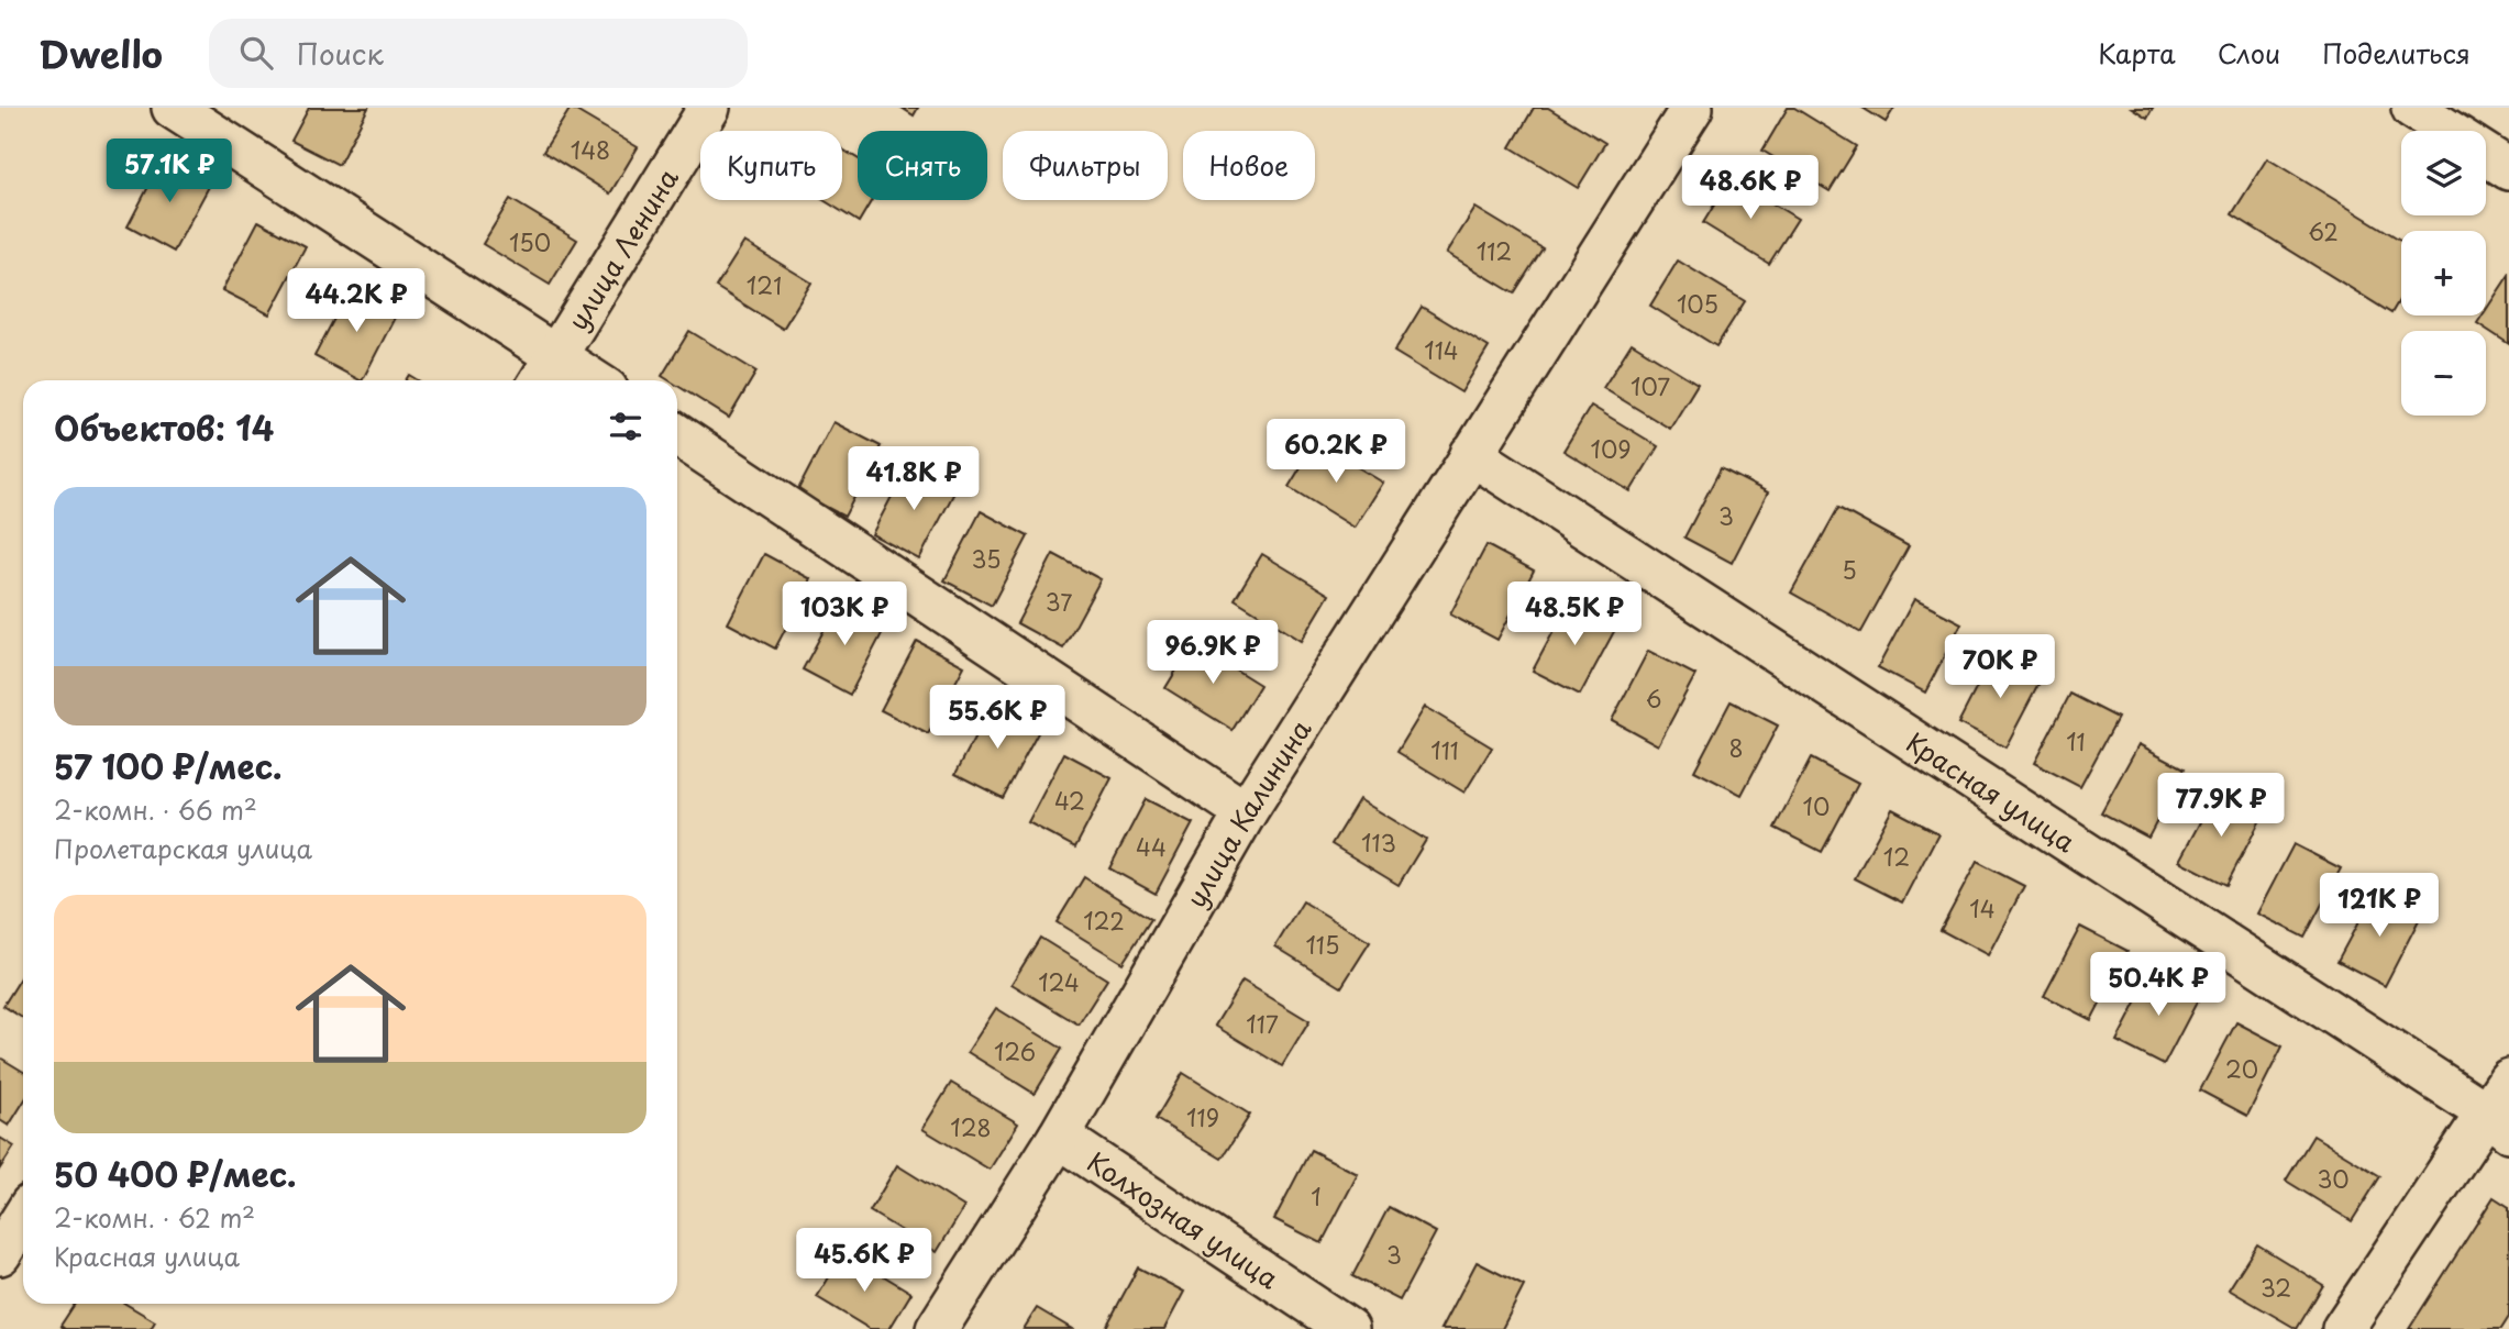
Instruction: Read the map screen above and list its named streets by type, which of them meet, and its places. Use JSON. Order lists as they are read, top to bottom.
{
  "streets": {
    "street": [
      "улица Ленина",
      "Красная улица",
      "улица Калинина",
      "Колхозная улица"
    ]
  },
  "crossings": [
    ["Красная улица", "улица Калинина"],
    ["улица Калинина", "Колхозная улица"]
  ],
  "house_numbers": [
    "148",
    "62",
    "150",
    "112",
    "121",
    "105",
    "114",
    "107",
    "109",
    "3",
    "35",
    "5",
    "37",
    "6",
    "11",
    "8",
    "111",
    "42",
    "10",
    "113",
    "44",
    "12",
    "14",
    "122",
    "115",
    "124",
    "117",
    "126",
    "20",
    "119",
    "128",
    "30",
    "1",
    "3",
    "32"
  ],
  "page": {
    "header": "Dwello",
    "search": "Поиск",
    "nav": ["Карта", "Слои", "Поделиться"],
    "map_buttons": ["+", "−"],
    "chip": [
      "Купить",
      "Снять",
      "Фильтры",
      "Новое"
    ],
    "price": [
      "57.1K ₽",
      "48.6K ₽",
      "44.2K ₽",
      "60.2K ₽",
      "41.8K ₽",
      "103K ₽",
      "48.5K ₽",
      "96.9K ₽",
      "70K ₽",
      "55.6K ₽",
      "77.9K ₽",
      "121K ₽",
      "50.4K ₽",
      "45.6K ₽"
    ],
    "heading": "Объектов: 14",
    "list": [
      {
        "name": "57 100 ₽/мес.",
        "note": "2-комн. · 66 m² · Пролетарская улица"
      },
      {
        "name": "50 400 ₽/мес.",
        "note": "2-комн. · 62 m² · Красная улица"
      }
    ]
  }
}
